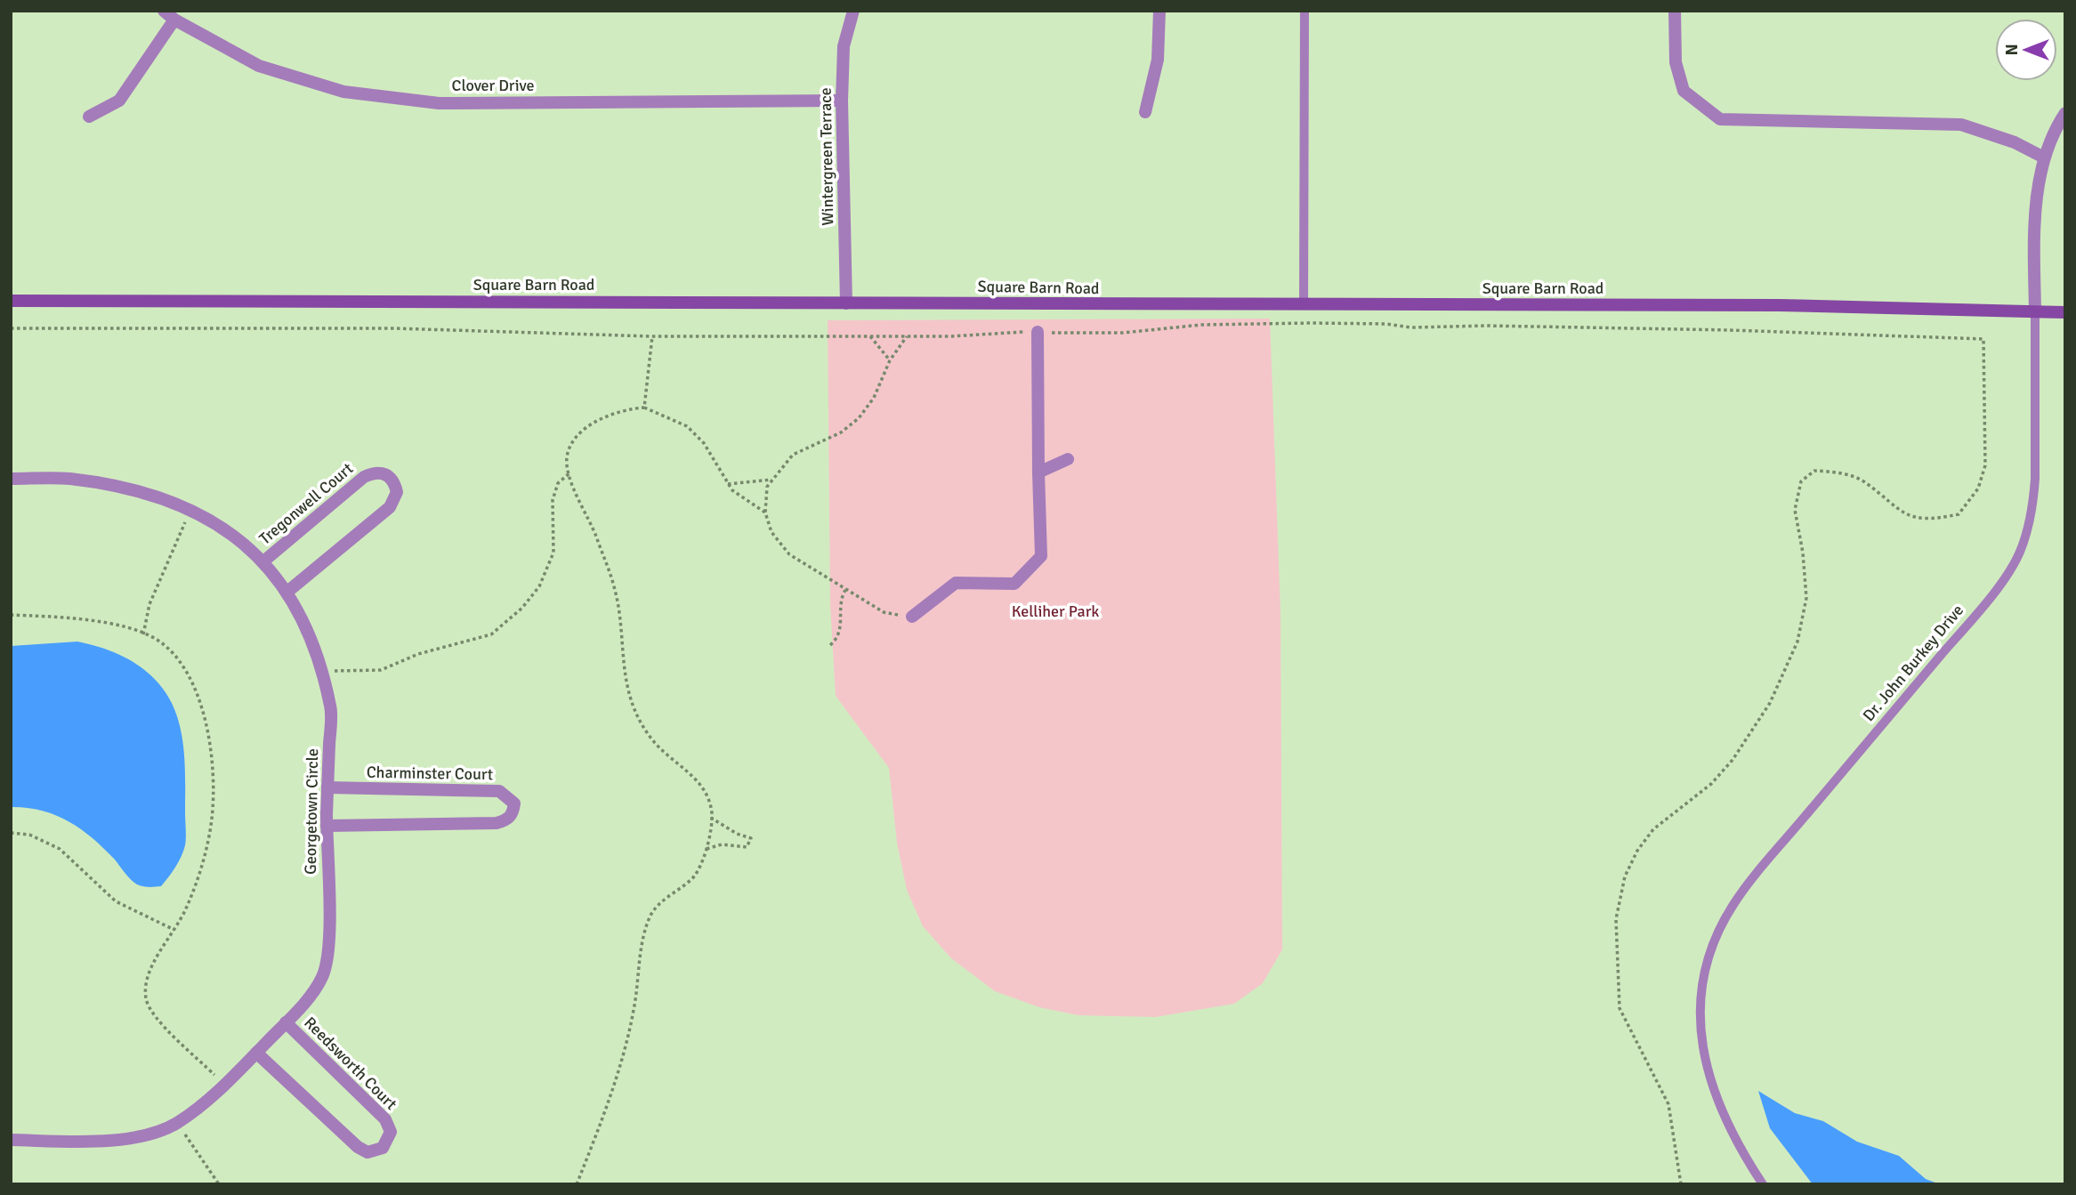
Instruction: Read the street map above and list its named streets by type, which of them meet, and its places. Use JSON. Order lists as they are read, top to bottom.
{
  "streets": {
    "street": [
      "Clover Drive",
      "Wintergreen Terrace",
      "Square Barn Road",
      "Tregonwell Court",
      "Dr. John Burkey Drive",
      "Charminster Court",
      "Georgetown Circle",
      "Reedsworth Court"
    ]
  },
  "crossings": [
    ["Clover Drive", "Wintergreen Terrace"],
    ["Wintergreen Terrace", "Square Barn Road"],
    ["Square Barn Road", "Dr. John Burkey Drive"],
    ["Tregonwell Court", "Georgetown Circle"],
    ["Charminster Court", "Georgetown Circle"],
    ["Georgetown Circle", "Reedsworth Court"]
  ],
  "parks": ["Kelliher Park"],
  "north": "left"
}
